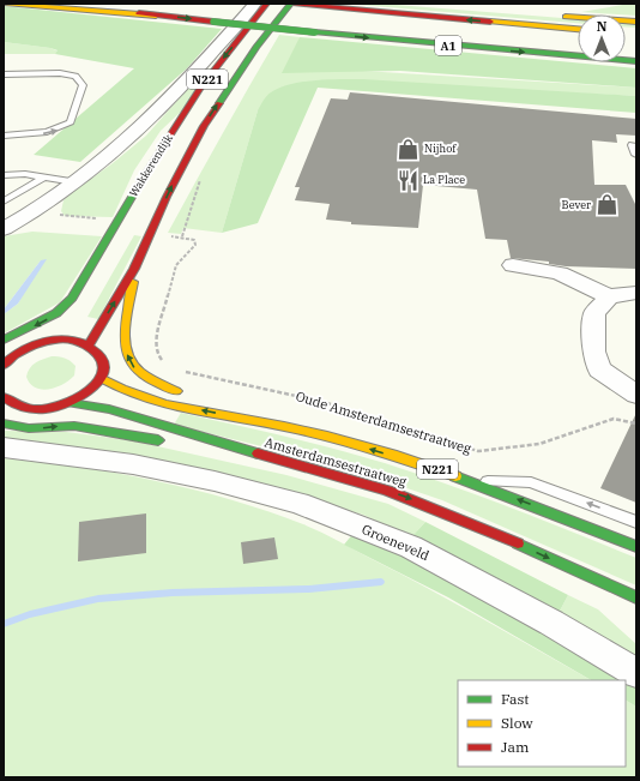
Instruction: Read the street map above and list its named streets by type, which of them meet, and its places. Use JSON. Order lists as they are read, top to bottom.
{
  "streets": {
    "main road": [
      "A1",
      "N221",
      "Wakkerendijk",
      "Amsterdamsestraatweg"
    ],
    "street": ["Groeneveld"],
    "path": ["Oude Amsterdamsestraatweg"]
  },
  "crossings": [
    ["A1", "Wakkerendijk"],
    ["N221", "Wakkerendijk"],
    ["N221", "Amsterdamsestraatweg"]
  ],
  "places": {
    "shop": ["Nijhof", "Bever"],
    "restaurant": ["La Place"]
  },
  "legend": ["Fast", "Slow", "Jam"],
  "north": "top"
}
